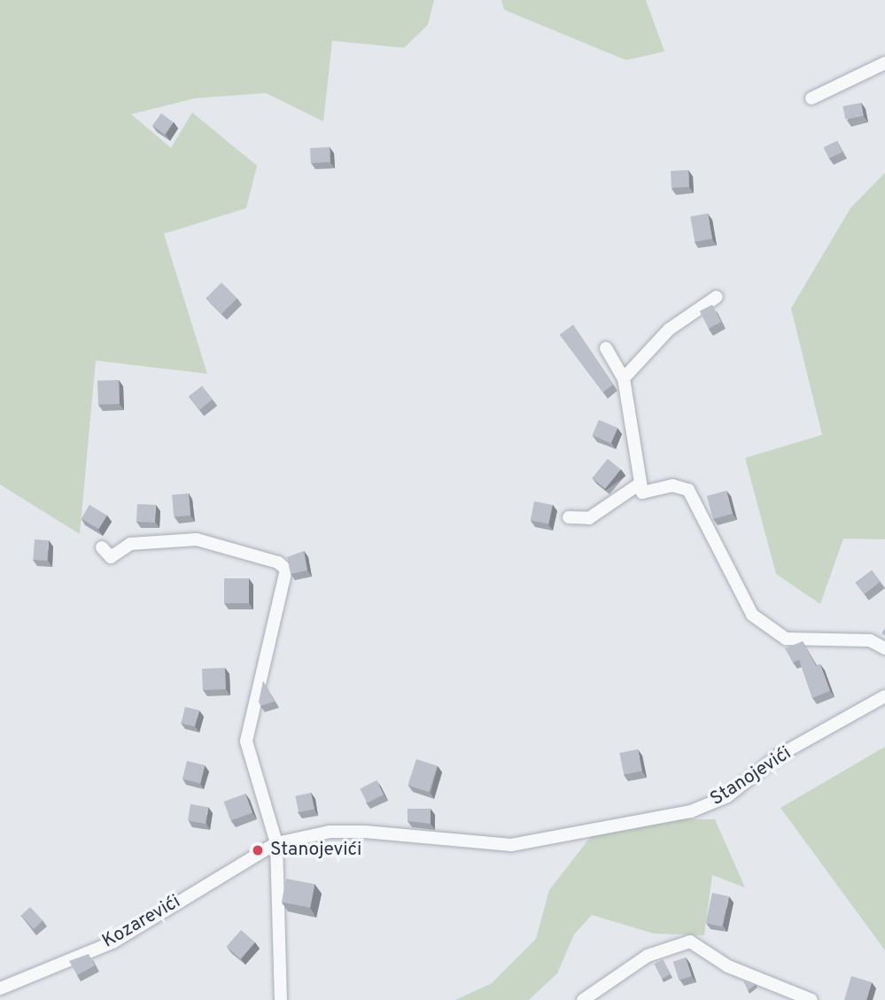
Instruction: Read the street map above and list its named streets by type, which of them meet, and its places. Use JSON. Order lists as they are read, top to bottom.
{
  "streets": {
    "street": ["Stanojevići", "Kozarevići"]
  },
  "crossings": [
    ["Stanojevići", "Kozarevići"]
  ],
  "places": ["Stanojevići"]
}
